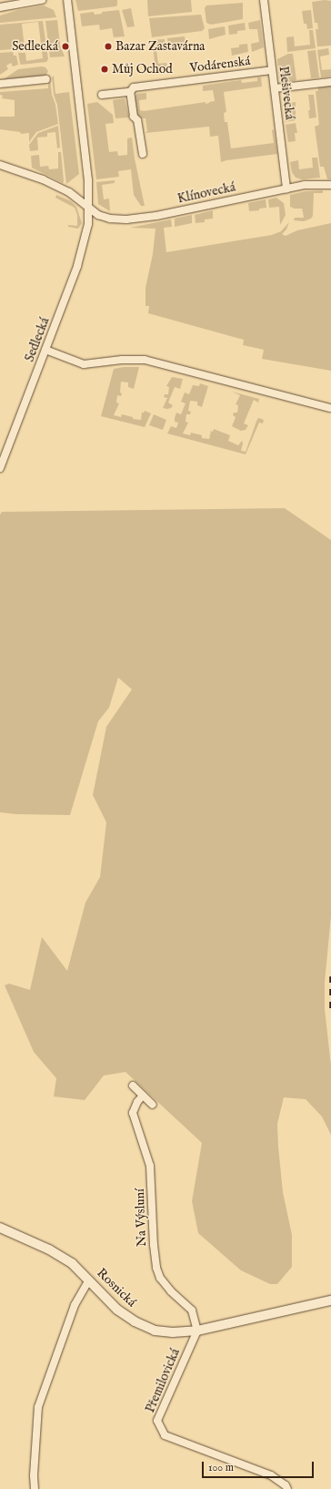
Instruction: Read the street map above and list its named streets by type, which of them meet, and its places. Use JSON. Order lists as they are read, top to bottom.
{
  "streets": {
    "street": [
      "Vodárenská",
      "Plešivecká",
      "Klínovecká",
      "Sedlecká",
      "Na Výsluní",
      "Rosnická",
      "Přemilovická"
    ]
  },
  "crossings": [
    ["Vodárenská", "Plešivecká"],
    ["Plešivecká", "Klínovecká"],
    ["Klínovecká", "Sedlecká"],
    ["Na Výsluní", "Rosnická"],
    ["Na Výsluní", "Přemilovická"],
    ["Rosnická", "Přemilovická"]
  ],
  "places": ["Sedlecká", "Bazar Zastavárna", "Můj Ochod"],
  "scale_bar": "100 m"
}
